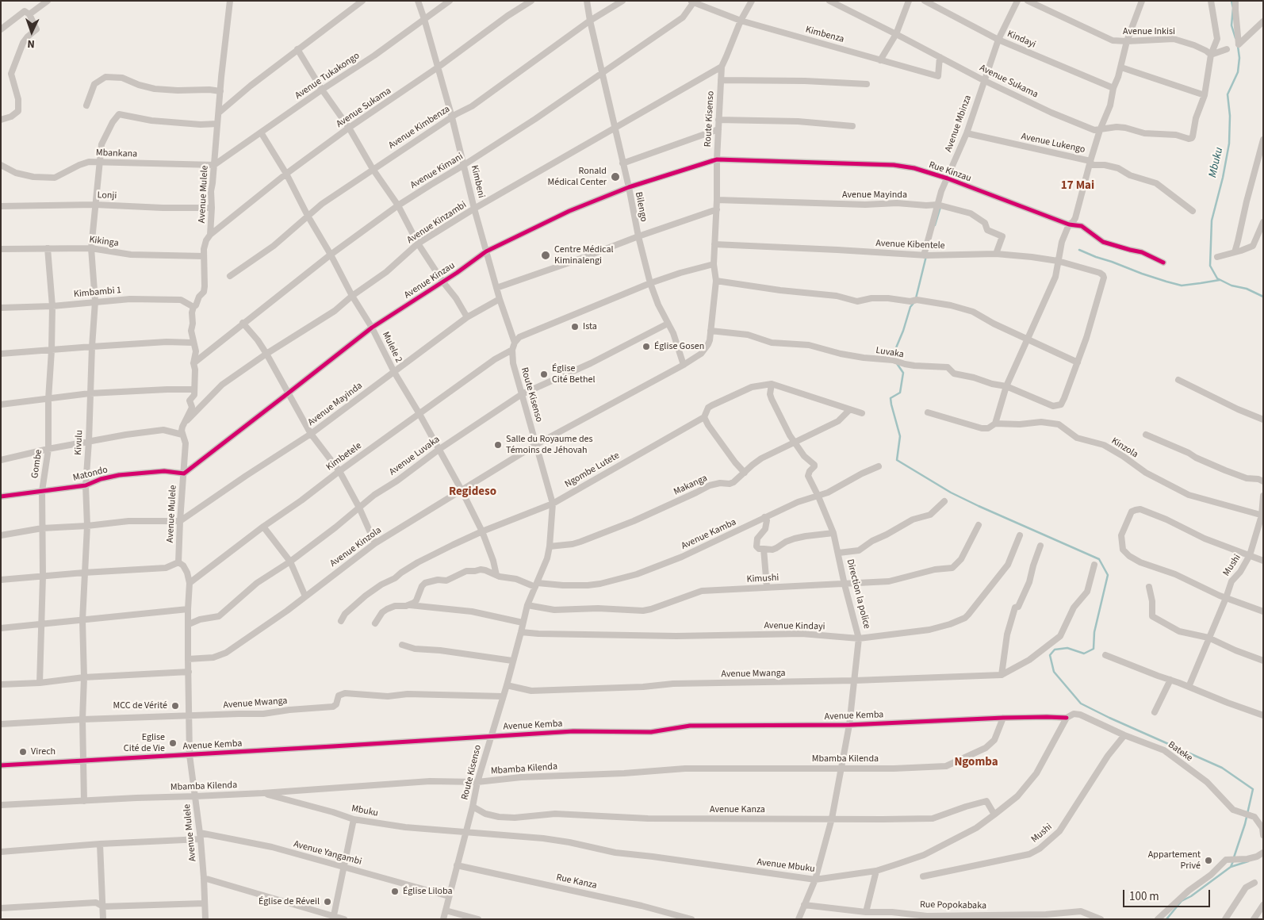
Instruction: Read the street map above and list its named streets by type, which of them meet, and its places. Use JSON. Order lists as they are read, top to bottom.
{
  "streets": {
    "street": [
      "Avenue Inkisi",
      "Kimbenza",
      "Kindayi",
      "Avenue Tukakongo",
      "Avenue Sukama",
      "Route Kisenso",
      "Avenue Mbinza",
      "Avenue Kimbenza",
      "Avenue Lukengo",
      "Mbankana",
      "Avenue Kimani",
      "Rue Kinzau",
      "Kimbeni",
      "Avenue Mulele",
      "Avenue Mayinda",
      "Lonji",
      "Bilengo",
      "Avenue Kinzambi",
      "Kikinga",
      "Avenue Kibentele",
      "Avenue Kinzau",
      "Kimbambi 1",
      "Mulele 2",
      "Luvaka",
      "Kivulu",
      "Kinzola",
      "Avenue Luvaka",
      "Kimbetele",
      "Gombe",
      "Ngombe Lutete",
      "Matondo",
      "Makanga",
      "Avenue Kamba",
      "Avenue Kinzola",
      "Mushi",
      "Kimushi",
      "Direction la police",
      "Avenue Kindayi",
      "Avenue Mwanga",
      "Avenue Kemba",
      "Bateke",
      "Mbamba Kilenda",
      "Avenue Kanza",
      "Mbuku",
      "Avenue Yangambi",
      "Avenue Mbuku",
      "Rue Kanza",
      "Rue Popokabaka"
    ]
  },
  "crossings": [
    ["Kimbenza", "Avenue Sukama"],
    ["Kimbenza", "Route Kisenso"],
    ["Kimbenza", "Avenue Kimani"],
    ["Kindayi", "Avenue Mbinza"],
    ["Avenue Tukakongo", "Mbankana"],
    ["Avenue Tukakongo", "Kimbeni"],
    ["Avenue Tukakongo", "Avenue Mulele"],
    ["Avenue Tukakongo", "Mulele 2"],
    ["Avenue Sukama", "Avenue Mbinza"],
    ["Avenue Sukama", "Kimbeni"],
    ["Avenue Sukama", "Avenue Mulele"],
    ["Avenue Sukama", "Mulele 2"],
    ["Route Kisenso", "Rue Kinzau"],
    ["Route Kisenso", "Kimbeni"],
    ["Route Kisenso", "Avenue Mayinda"],
    ["Route Kisenso", "Bilengo"],
    ["Route Kisenso", "Avenue Kinzambi"],
    ["Route Kisenso", "Avenue Kibentele"],
    ["Route Kisenso", "Avenue Kinzau"],
    ["Route Kisenso", "Luvaka"],
    ["Route Kisenso", "Avenue Luvaka"],
    ["Route Kisenso", "Kimbetele"],
    ["Route Kisenso", "Ngombe Lutete"],
    ["Route Kisenso", "Makanga"],
    ["Route Kisenso", "Avenue Kamba"],
    ["Route Kisenso", "Avenue Kinzola"],
    ["Route Kisenso", "Kimushi"],
    ["Route Kisenso", "Avenue Kindayi"],
    ["Route Kisenso", "Avenue Mwanga"],
    ["Route Kisenso", "Avenue Kemba"],
    ["Route Kisenso", "Mbamba Kilenda"],
    ["Route Kisenso", "Avenue Kanza"],
    ["Route Kisenso", "Mbuku"],
    ["Route Kisenso", "Avenue Yangambi"],
    ["Route Kisenso", "Avenue Mbuku"],
    ["Route Kisenso", "Rue Kanza"],
    ["Avenue Mbinza", "Avenue Lukengo"],
    ["Avenue Mbinza", "Rue Kinzau"],
    ["Avenue Mbinza", "Avenue Mayinda"],
    ["Avenue Mbinza", "Avenue Kibentele"],
    ["Avenue Kimbenza", "Kimbeni"],
    ["Avenue Kimbenza", "Bilengo"],
    ["Avenue Kimbenza", "Mulele 2"],
    ["Mbankana", "Avenue Mulele"],
    ["Mbankana", "Kivulu"],
    ["Avenue Kimani", "Kimbeni"],
    ["Avenue Kimani", "Avenue Mulele"],
    ["Avenue Kimani", "Bilengo"],
    ["Avenue Kimani", "Mulele 2"],
    ["Rue Kinzau", "Avenue Kinzau"],
    ["Kimbeni", "Avenue Mayinda"],
    ["Kimbeni", "Avenue Kinzambi"],
    ["Kimbeni", "Avenue Kinzau"],
    ["Avenue Mulele", "Avenue Mayinda"],
    ["Avenue Mulele", "Lonji"],
    ["Avenue Mulele", "Avenue Kinzambi"],
    ["Avenue Mulele", "Kikinga"],
    ["Avenue Mulele", "Avenue Kinzau"],
    ["Avenue Mulele", "Kimbambi 1"],
    ["Avenue Mulele", "Kivulu"],
    ["Avenue Mulele", "Avenue Luvaka"],
    ["Avenue Mulele", "Kimbetele"],
    ["Avenue Mulele", "Matondo"],
    ["Avenue Mulele", "Avenue Kinzola"],
    ["Avenue Mulele", "Avenue Mwanga"],
    ["Avenue Mulele", "Avenue Kemba"],
    ["Avenue Mulele", "Mbamba Kilenda"],
    ["Avenue Mulele", "Avenue Yangambi"],
    ["Avenue Mayinda", "Avenue Kibentele"],
    ["Avenue Mayinda", "Mulele 2"],
    ["Lonji", "Kivulu"],
    ["Bilengo", "Avenue Kinzambi"],
    ["Bilengo", "Avenue Kinzau"],
    ["Bilengo", "Avenue Luvaka"],
    ["Avenue Kinzambi", "Mulele 2"],
    ["Kikinga", "Kivulu"],
    ["Kikinga", "Gombe"],
    ["Avenue Kibentele", "Luvaka"],
    ["Avenue Kinzau", "Mulele 2"],
    ["Avenue Kinzau", "Matondo"],
    ["Kimbambi 1", "Kivulu"],
    ["Kimbambi 1", "Gombe"],
    ["Mulele 2", "Avenue Luvaka"],
    ["Mulele 2", "Kimbetele"],
    ["Mulele 2", "Ngombe Lutete"],
    ["Mulele 2", "Avenue Kamba"],
    ["Mulele 2", "Avenue Kinzola"],
    ["Kivulu", "Matondo"],
    ["Kivulu", "Avenue Mwanga"],
    ["Kivulu", "Avenue Kemba"],
    ["Kivulu", "Mbamba Kilenda"],
    ["Kinzola", "Mushi"],
    ["Gombe", "Matondo"],
    ["Ngombe Lutete", "Makanga"],
    ["Ngombe Lutete", "Direction la police"],
    ["Makanga", "Direction la police"],
    ["Avenue Kamba", "Direction la police"],
    ["Mushi", "Bateke"],
    ["Kimushi", "Direction la police"],
    ["Direction la police", "Avenue Kindayi"],
    ["Direction la police", "Avenue Mwanga"],
    ["Direction la police", "Avenue Kemba"],
    ["Direction la police", "Mbamba Kilenda"],
    ["Direction la police", "Avenue Kanza"],
    ["Direction la police", "Avenue Mbuku"],
    ["Direction la police", "Rue Popokabaka"],
    ["Avenue Kemba", "Bateke"],
    ["Avenue Kemba", "Mbamba Kilenda"],
    ["Avenue Kemba", "Avenue Mbuku"],
    ["Bateke", "Avenue Mbuku"],
    ["Mbamba Kilenda", "Mbuku"],
    ["Avenue Kanza", "Avenue Mbuku"],
    ["Mbuku", "Avenue Mbuku"]
  ],
  "districts": ["17 Mai", "Regideso", "Ngomba"],
  "water": ["Mbuku"],
  "places": [
    "Ronald Médical Center",
    "Centre Médical Kiminalengi",
    "Ista",
    "Église Gosen",
    "Église Cité Bethel",
    "Salle du Royaume des Témoins de Jéhovah",
    "MCC de Vérité",
    "Eglise Cité de Vie",
    "Virech",
    "Appartement Privé",
    "Église Liloba",
    "Église de Réveil"
  ],
  "scale_bar": "100 m",
  "north": "bottom"
}
